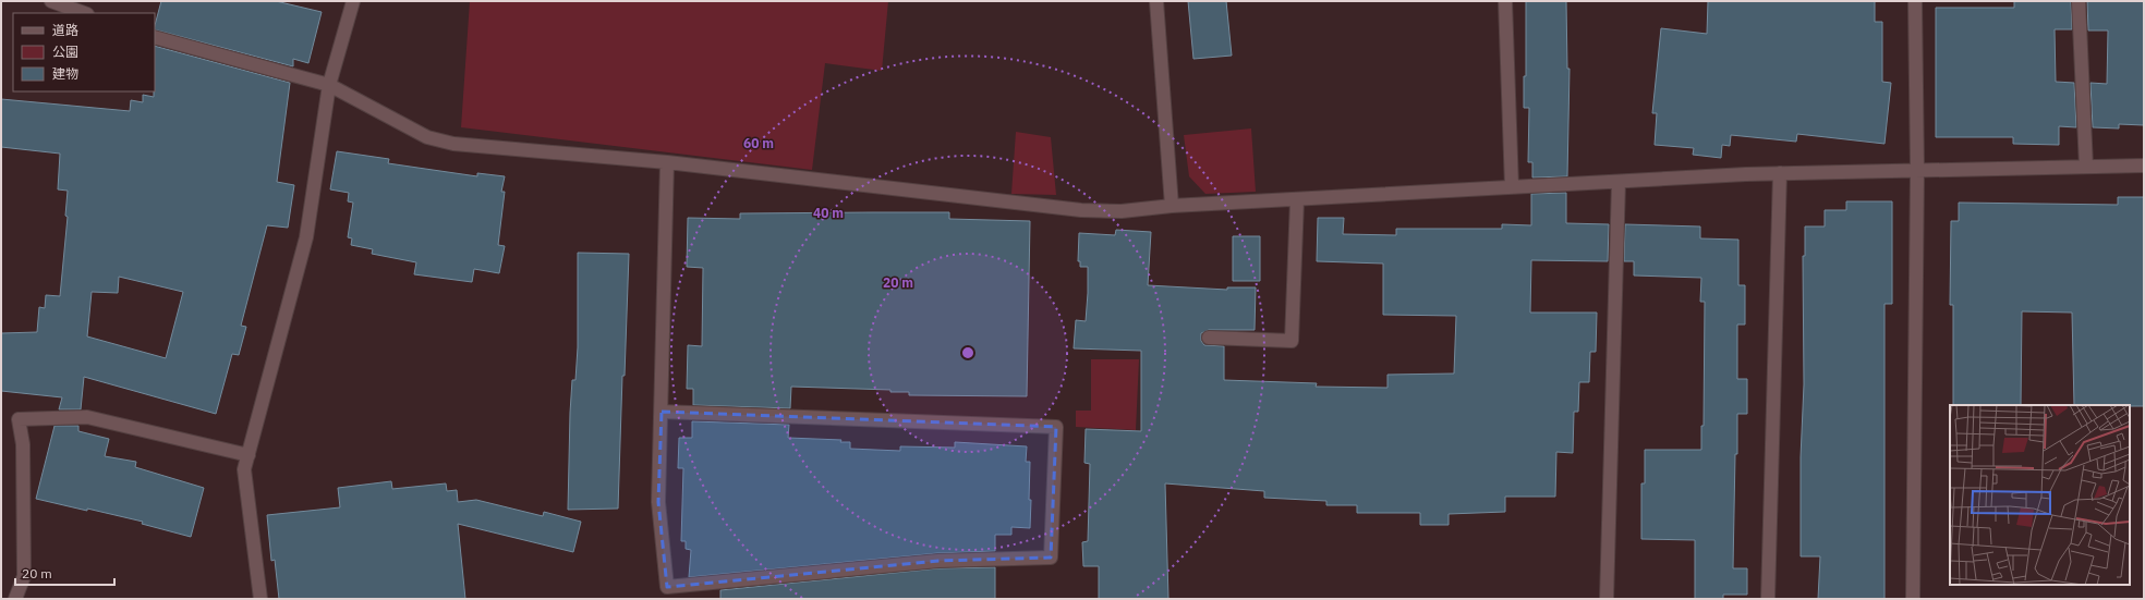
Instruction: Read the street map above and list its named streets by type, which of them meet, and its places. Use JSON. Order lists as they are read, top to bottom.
{
  "legend": ["道路", "公園", "建物"],
  "scale_bar": "20 m",
  "rings": ["60 m", "40 m", "20 m"]
}
